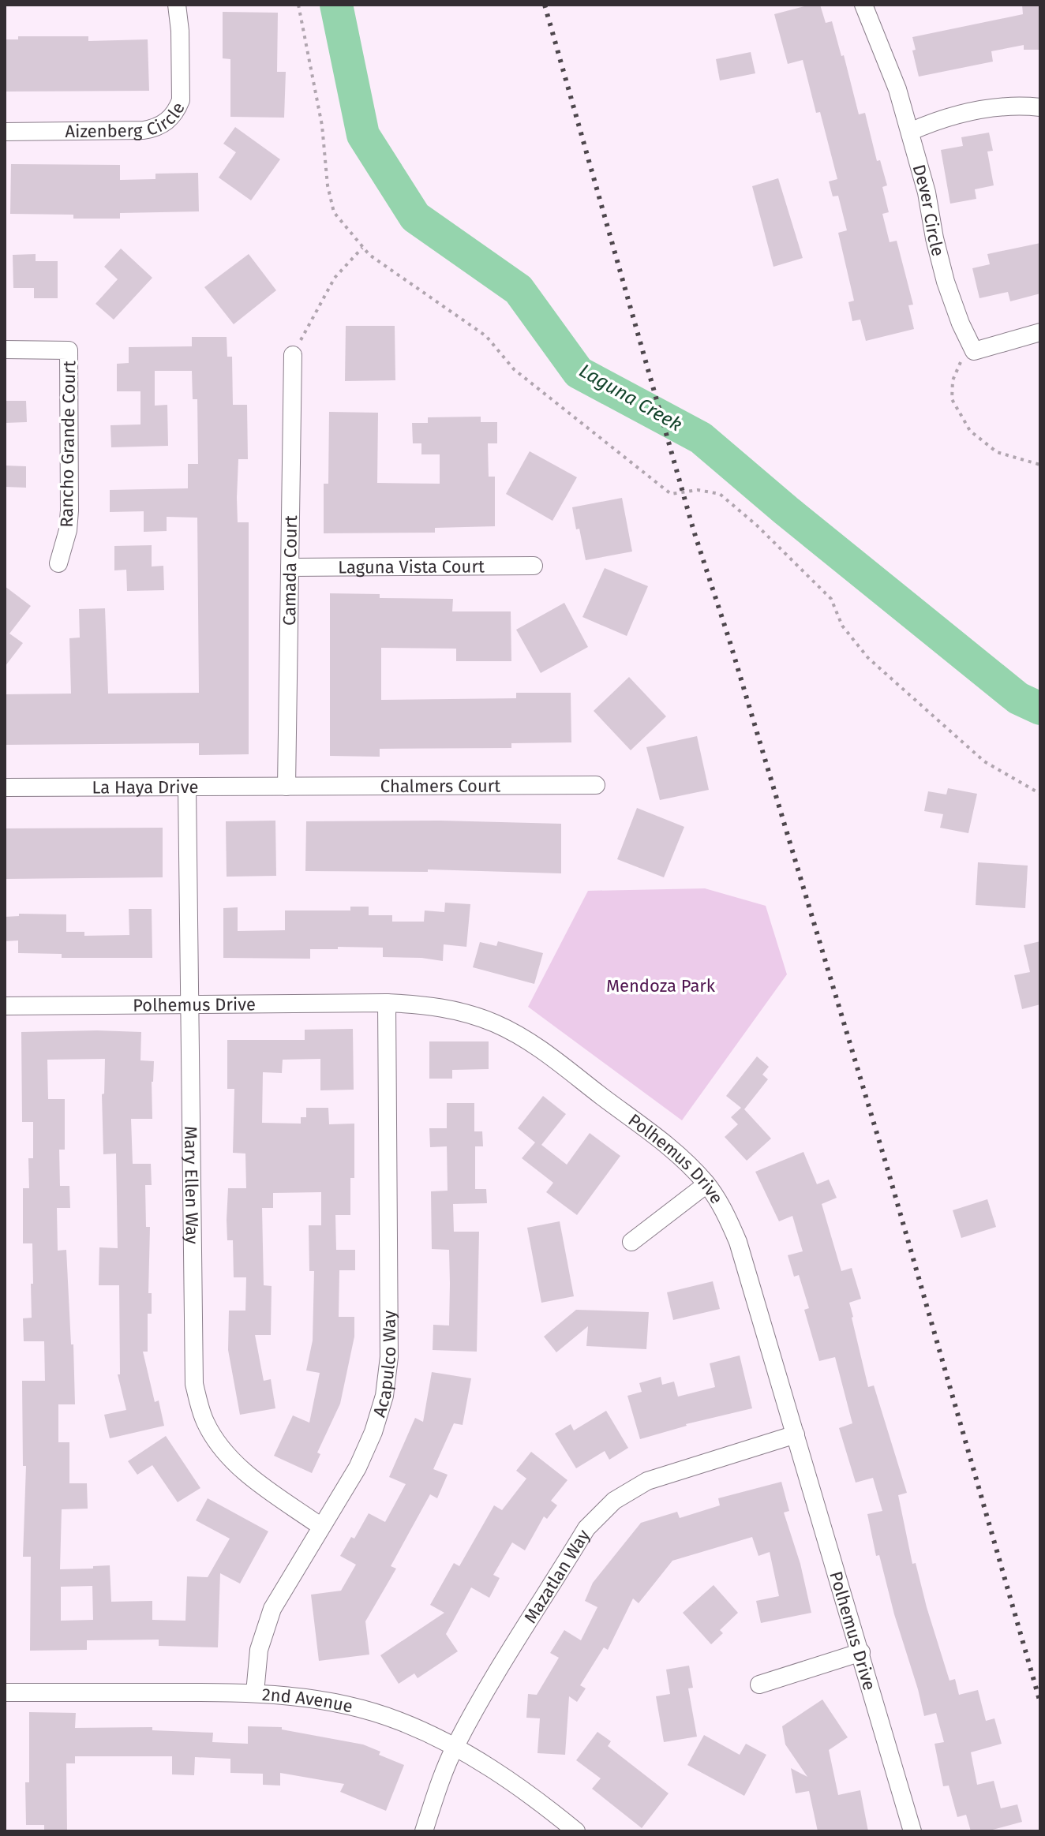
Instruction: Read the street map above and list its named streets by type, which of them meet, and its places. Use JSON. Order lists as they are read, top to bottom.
{
  "streets": {
    "street": [
      "Aizenberg Circle",
      "Dever Circle",
      "Rancho Grande Court",
      "Laguna Vista Court",
      "Camada Court",
      "Chalmers Court",
      "La Haya Drive",
      "Polhemus Drive",
      "Mary Ellen Way",
      "Acapulco Way",
      "Mazatlan Way",
      "2nd Avenue"
    ]
  },
  "crossings": [
    ["Laguna Vista Court", "Camada Court"],
    ["Camada Court", "Chalmers Court"],
    ["Camada Court", "La Haya Drive"],
    ["Chalmers Court", "La Haya Drive"],
    ["La Haya Drive", "Mary Ellen Way"],
    ["Polhemus Drive", "Mary Ellen Way"],
    ["Polhemus Drive", "Acapulco Way"],
    ["Polhemus Drive", "Mazatlan Way"],
    ["Mary Ellen Way", "Acapulco Way"],
    ["Acapulco Way", "2nd Avenue"],
    ["Mazatlan Way", "2nd Avenue"]
  ],
  "water": ["Laguna Creek"],
  "parks": ["Mendoza Park"]
}
